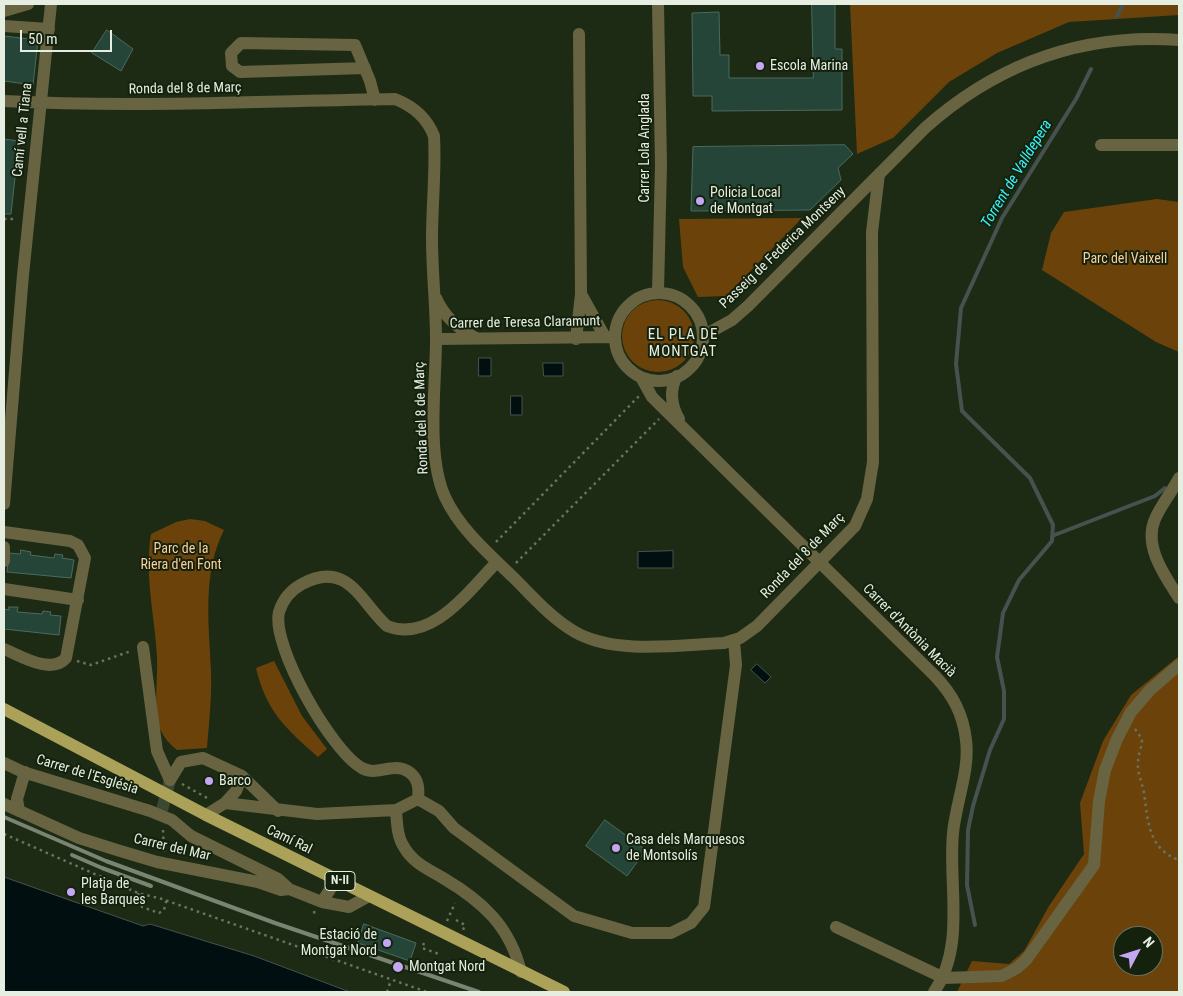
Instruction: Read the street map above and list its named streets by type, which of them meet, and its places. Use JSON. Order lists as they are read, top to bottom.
{
  "streets": {
    "main road": ["Camí Ral", "N-II"],
    "street": [
      "Ronda del 8 de Març",
      "Camí vell a Tiana",
      "Carrer Lola Anglada",
      "Passeig de Federica Montseny",
      "Carrer de Teresa Claramunt",
      "Carrer d'Antònia Macià",
      "Carrer de l'Església",
      "Carrer del Mar"
    ]
  },
  "crossings": [
    ["Ronda del 8 de Març", "Camí vell a Tiana"],
    ["Ronda del 8 de Març", "Passeig de Federica Montseny"],
    ["Ronda del 8 de Març", "Carrer de Teresa Claramunt"],
    ["Ronda del 8 de Març", "Carrer d'Antònia Macià"],
    ["Carrer Lola Anglada", "Passeig de Federica Montseny"],
    ["Carrer Lola Anglada", "Carrer de Teresa Claramunt"],
    ["Carrer Lola Anglada", "Carrer d'Antònia Macià"],
    ["Passeig de Federica Montseny", "Carrer de Teresa Claramunt"],
    ["Passeig de Federica Montseny", "Carrer d'Antònia Macià"],
    ["Carrer de Teresa Claramunt", "Carrer d'Antònia Macià"],
    ["Carrer de l'Església", "Carrer del Mar"],
    ["Camí Ral", "Carrer del Mar"]
  ],
  "districts": ["EL PLA DE MONTGAT"],
  "water": ["Torrent de Valldepera"],
  "parks": ["Parc del Vaixell", "Parc de la Riera d'en Font"],
  "places": [
    "Escola Marina",
    "Policia Local de Montgat",
    "Barco",
    "Casa dels Marquesos de Montsolís",
    "Platja de les Barques",
    "Estació de Montgat Nord",
    "Montgat Nord"
  ],
  "scale_bar": "50 m",
  "north": "top right"
}
